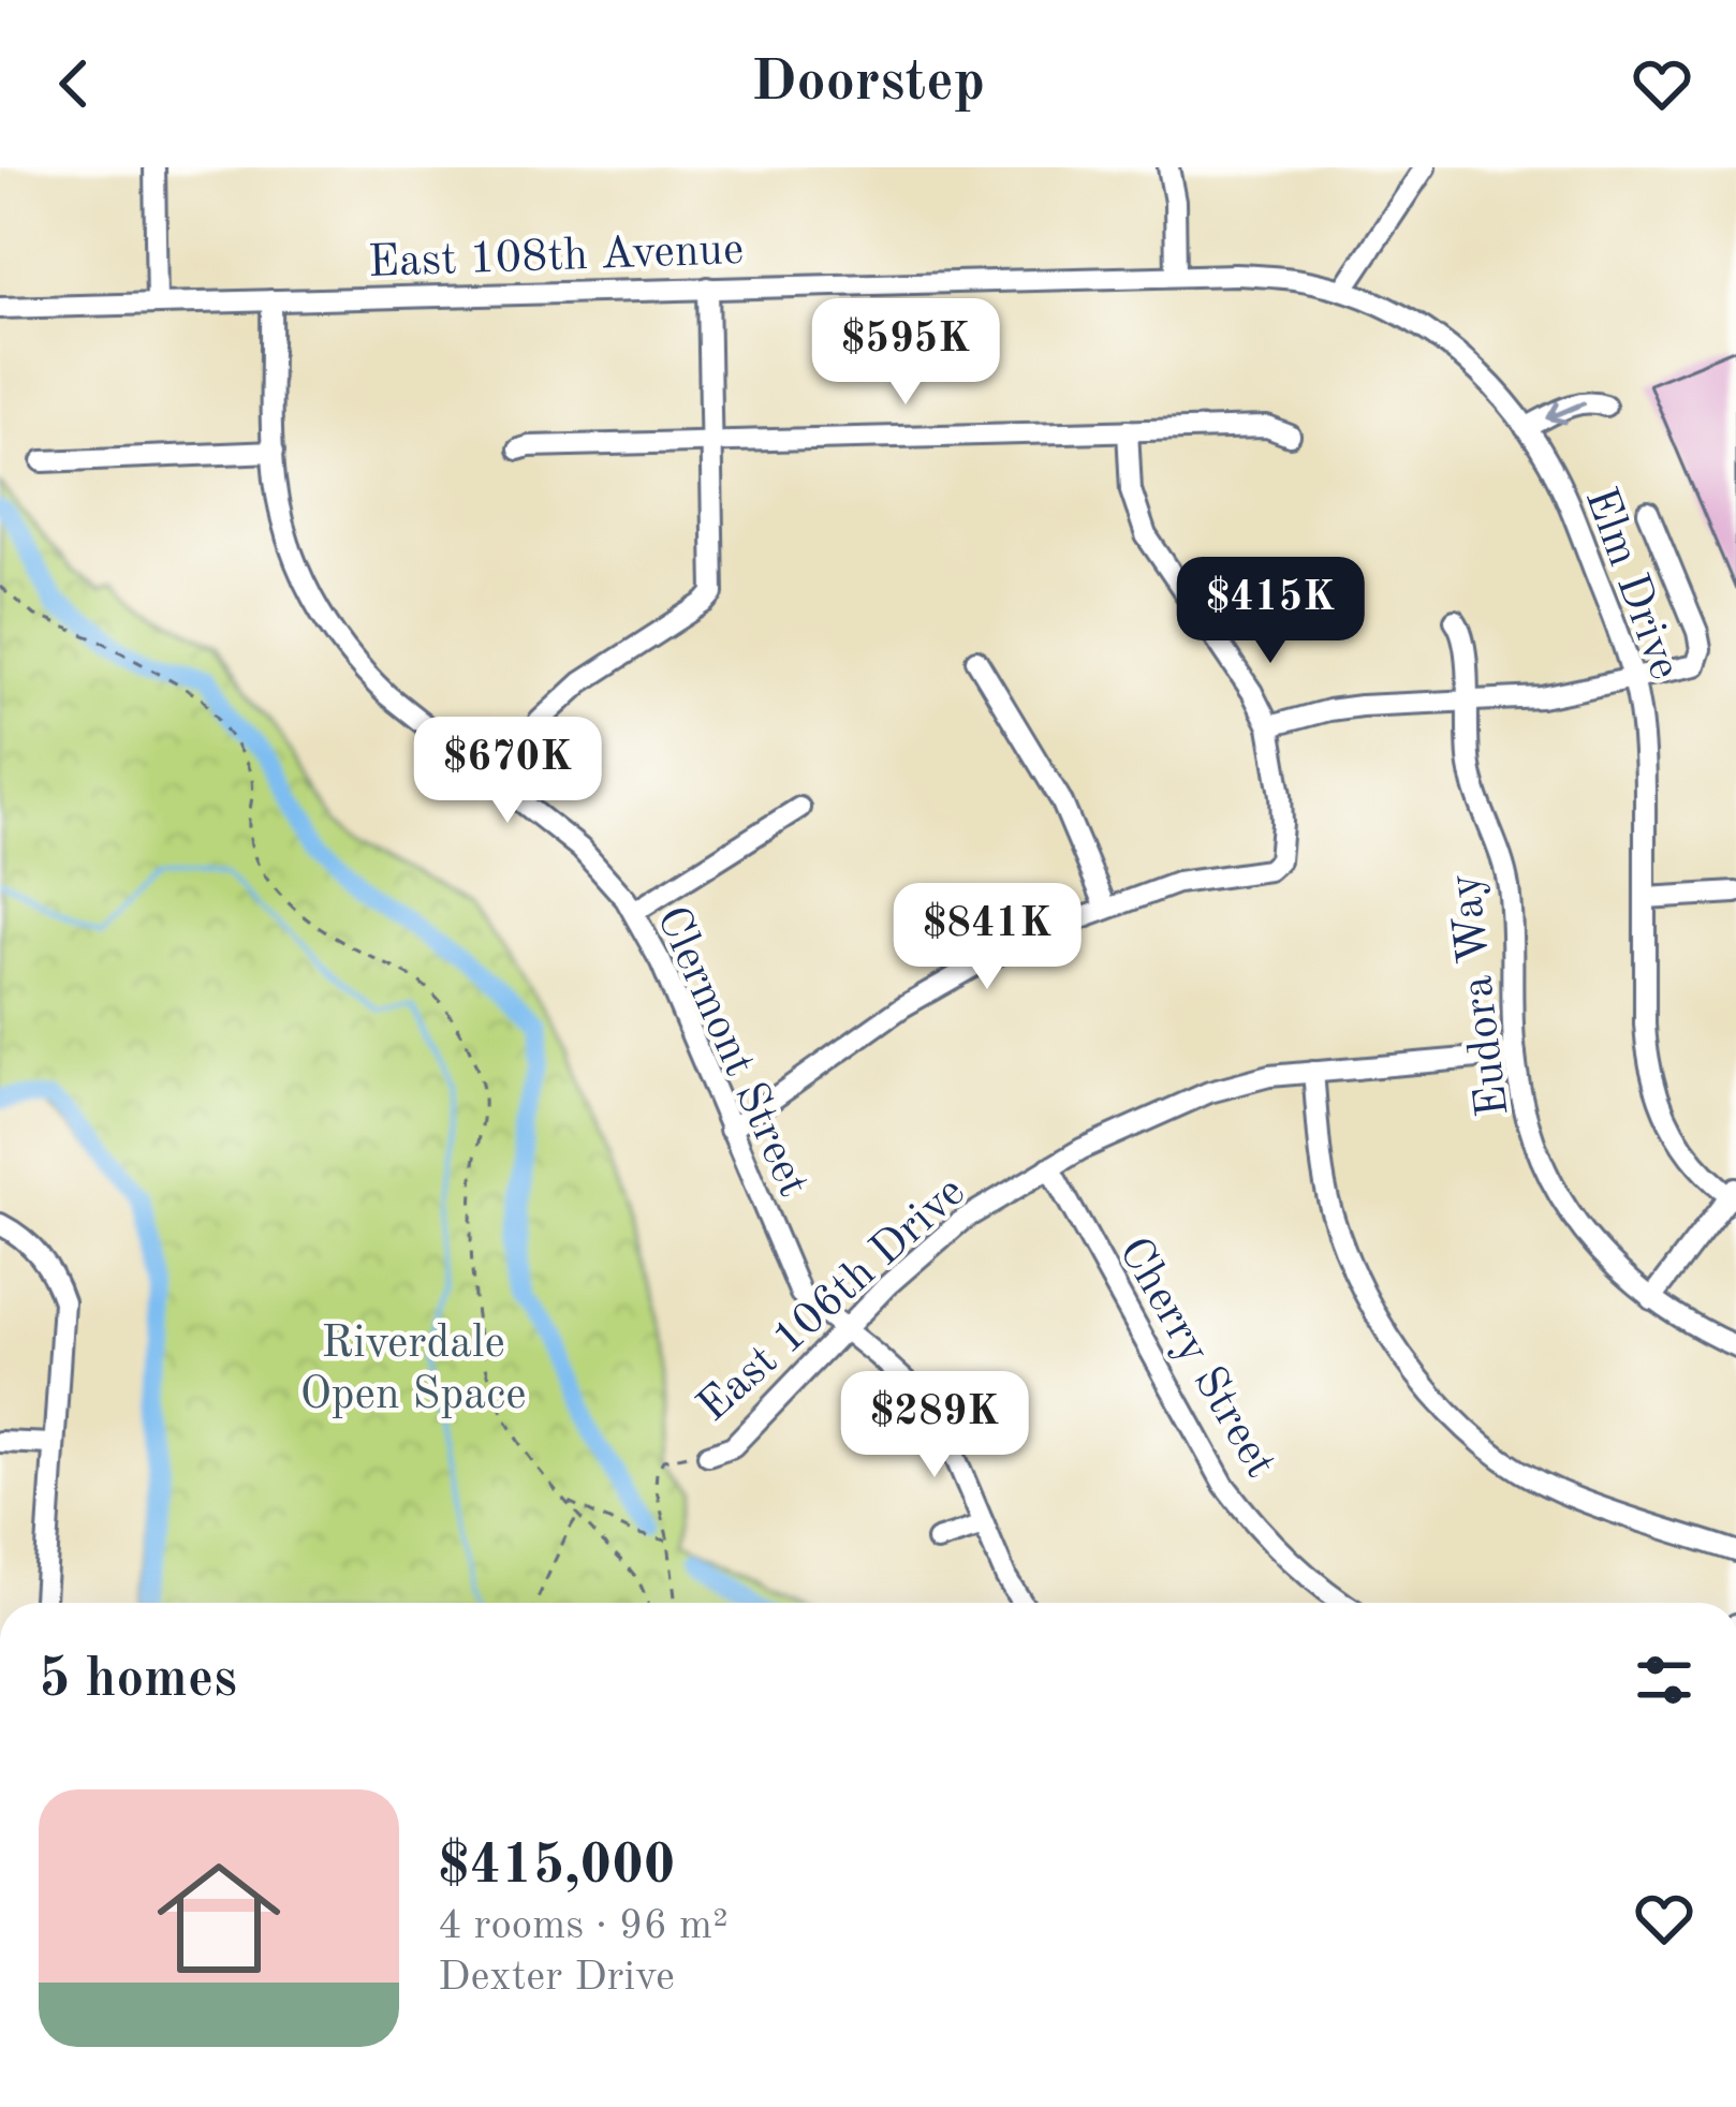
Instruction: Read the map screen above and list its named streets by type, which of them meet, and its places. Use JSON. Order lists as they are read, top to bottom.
{
  "streets": {
    "street": [
      "East 108th Avenue",
      "Elm Drive",
      "Eudora Way",
      "Clermont Street",
      "East 106th Drive",
      "Cherry Street"
    ]
  },
  "crossings": [
    ["East 108th Avenue", "Elm Drive"],
    ["East 108th Avenue", "Clermont Street"],
    ["Eudora Way", "East 106th Drive"],
    ["Clermont Street", "East 106th Drive"],
    ["East 106th Drive", "Cherry Street"]
  ],
  "parks": ["Riverdale Open Space"],
  "page": {
    "header": "Doorstep",
    "price": [
      "$595K",
      "$415K",
      "$670K",
      "$841K",
      "$289K"
    ],
    "heading": "5 homes",
    "list": [
      {
        "name": "$415,000",
        "note": "4 rooms · 96 m² · Dexter Drive"
      }
    ]
  }
}
